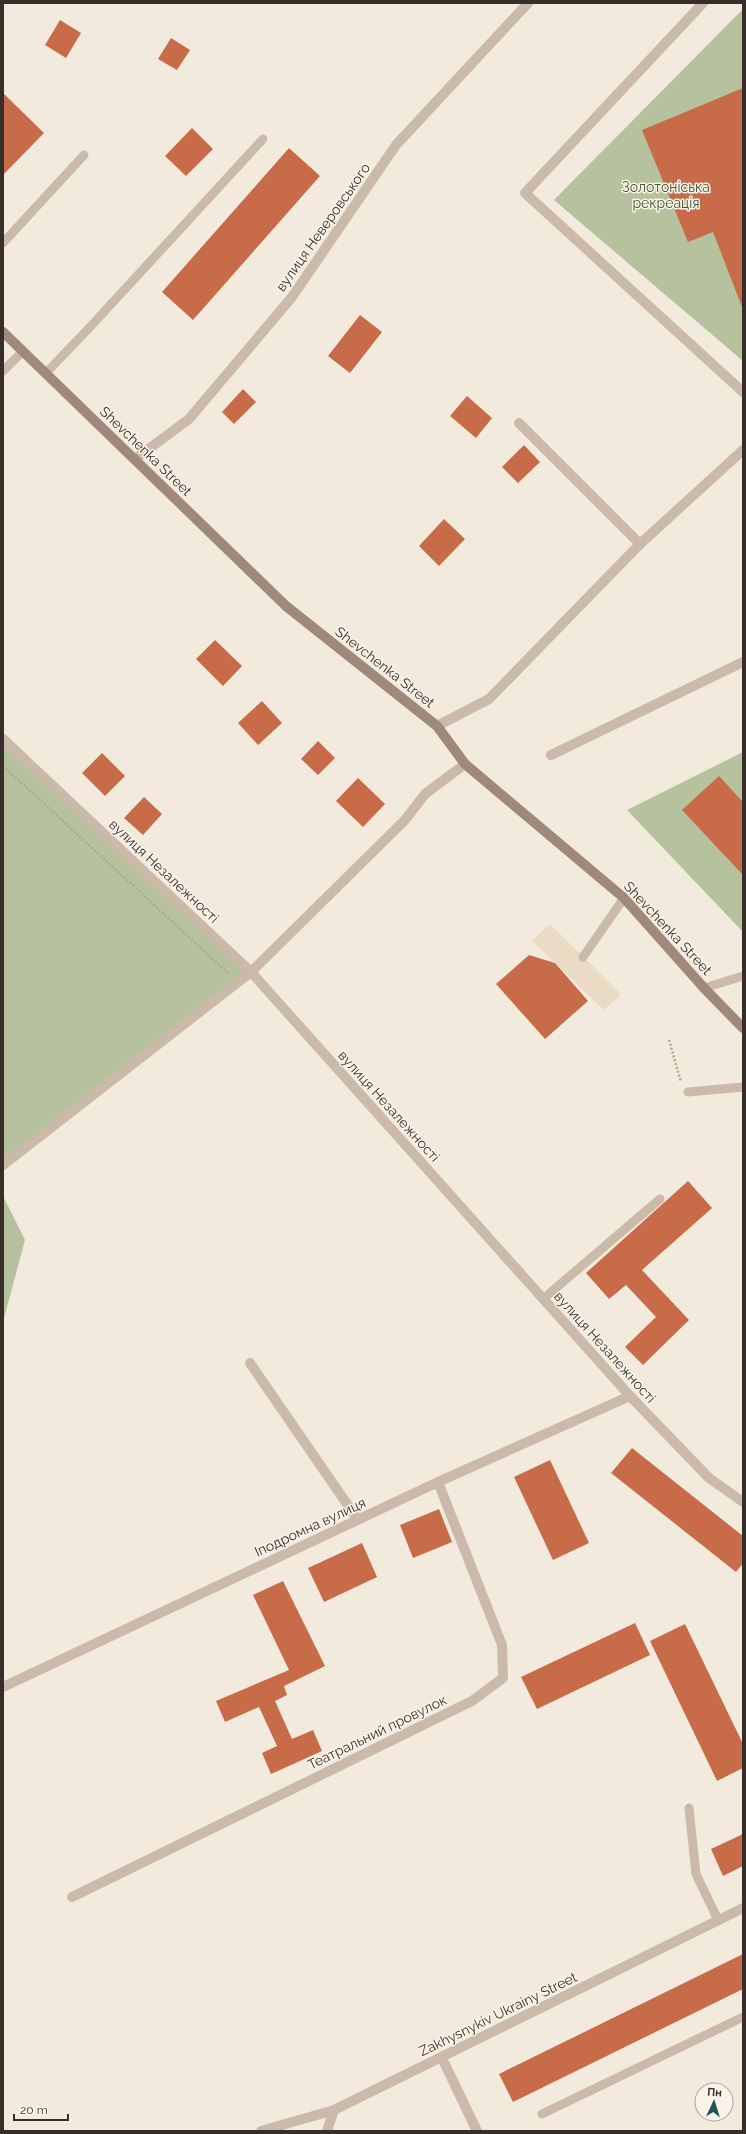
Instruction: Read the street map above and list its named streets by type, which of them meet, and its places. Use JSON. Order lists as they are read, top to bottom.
{
  "streets": {
    "main road": ["Shevchenka Street"],
    "street": [
      "вулиця Неверовського",
      "вулиця Незалежності",
      "Іподромна вулиця",
      "Театральний провулок",
      "Zakhysnykiv Ukrainy Street"
    ]
  },
  "crossings": [
    ["вулиця Неверовського", "Shevchenka Street"],
    ["вулиця Незалежності", "Іподромна вулиця"],
    ["Іподромна вулиця", "Театральний провулок"]
  ],
  "parks": ["Золотоніська рекреація"],
  "scale_bar": "20 m",
  "north": "top"
}
